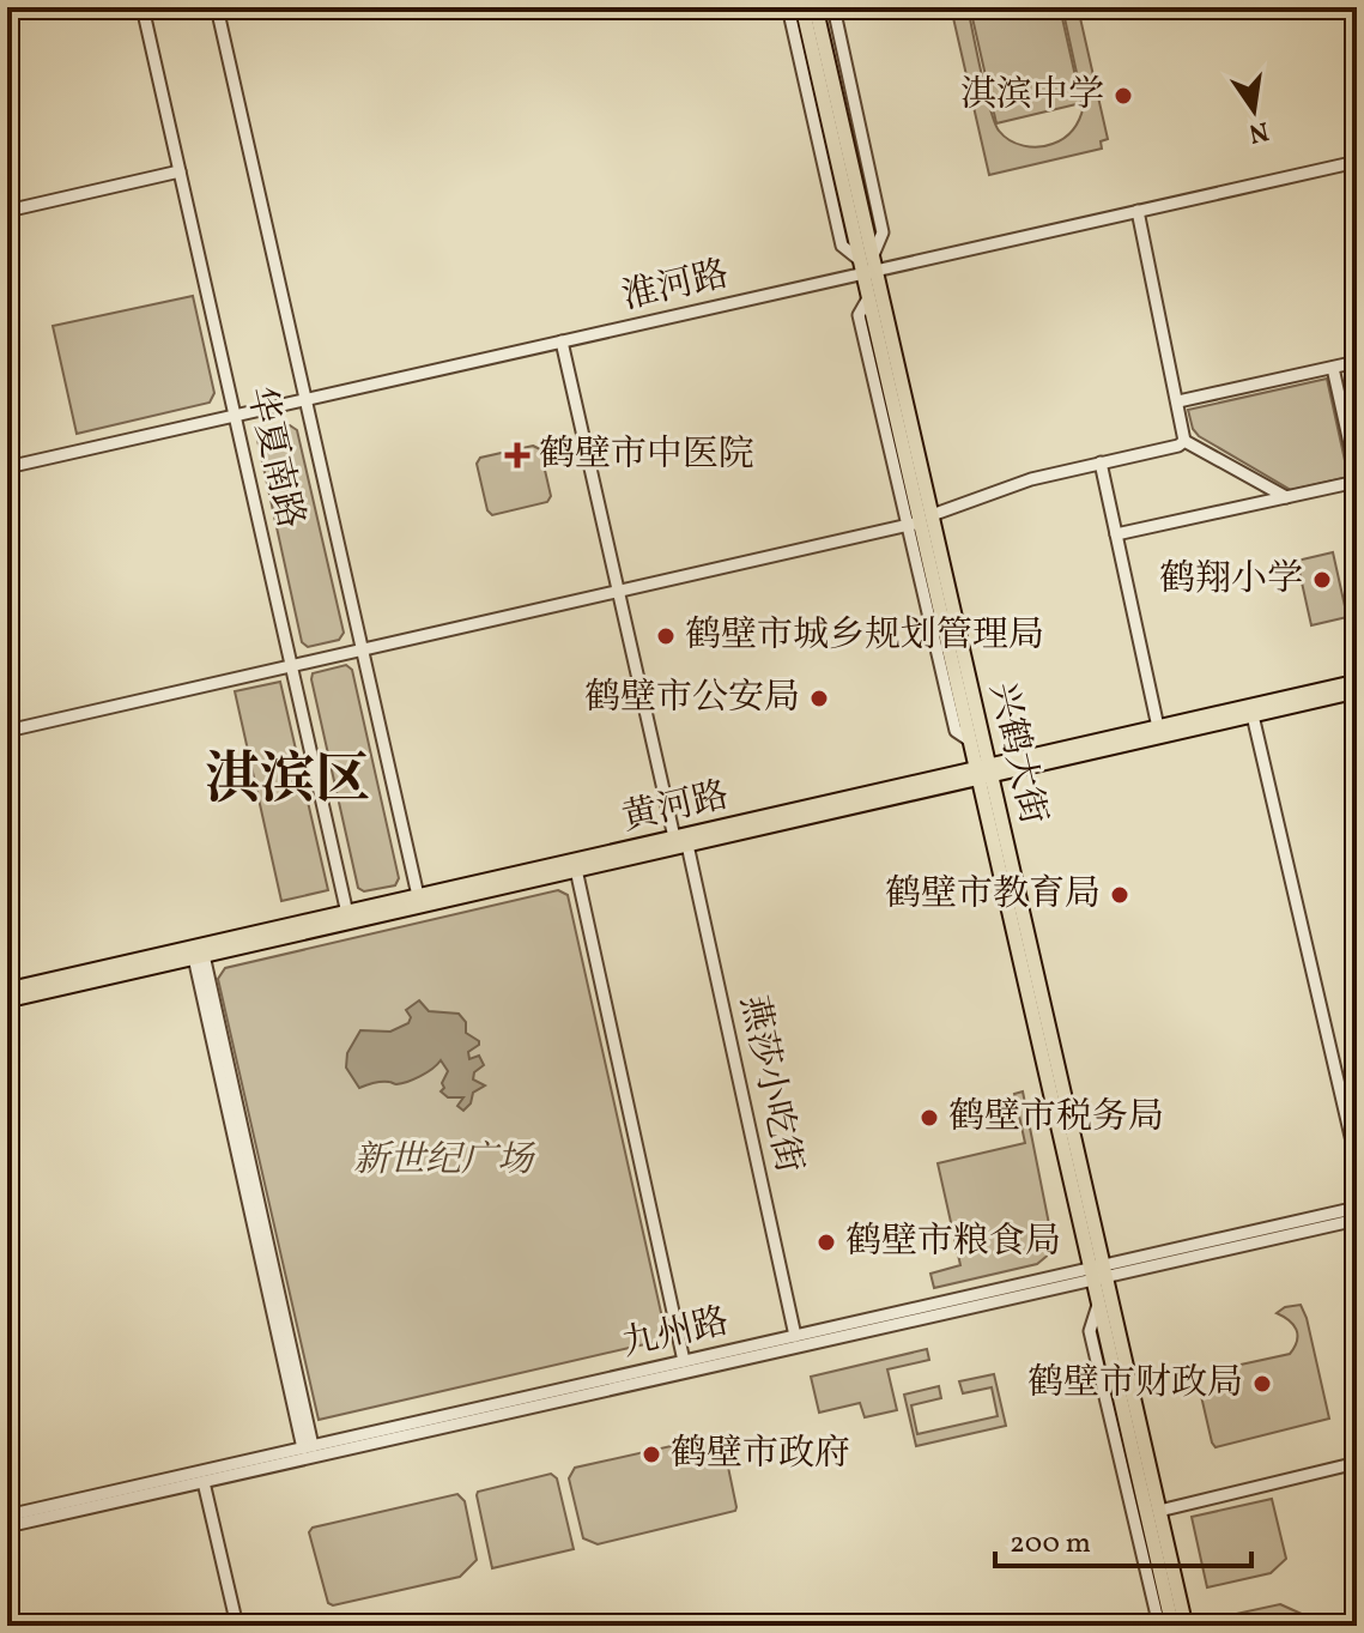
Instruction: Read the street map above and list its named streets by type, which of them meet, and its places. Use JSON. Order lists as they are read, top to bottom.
{
  "streets": {
    "main road": ["兴鹤大街", "黄河路"],
    "street": [
      "淮河路",
      "华夏南路",
      "燕莎小吃街",
      "九州路"
    ]
  },
  "crossings": [
    ["淮河路", "华夏南路"],
    ["淮河路", "兴鹤大街"],
    ["淮河路", "燕莎小吃街"],
    ["华夏南路", "黄河路"],
    ["兴鹤大街", "黄河路"],
    ["兴鹤大街", "九州路"],
    ["黄河路", "燕莎小吃街"],
    ["燕莎小吃街", "九州路"]
  ],
  "districts": ["淇滨区"],
  "parks": ["新世纪广场"],
  "places": {
    "other": [
      "淇滨中学",
      "鹤翔小学",
      "鹤壁市城乡规划管理局",
      "鹤壁市公安局",
      "鹤壁市教育局",
      "鹤壁市税务局",
      "鹤壁市粮食局",
      "鹤壁市财政局",
      "鹤壁市政府"
    ],
    "health": ["鹤壁市中医院"]
  },
  "scale_bar": "200 m",
  "north": "bottom"
}
